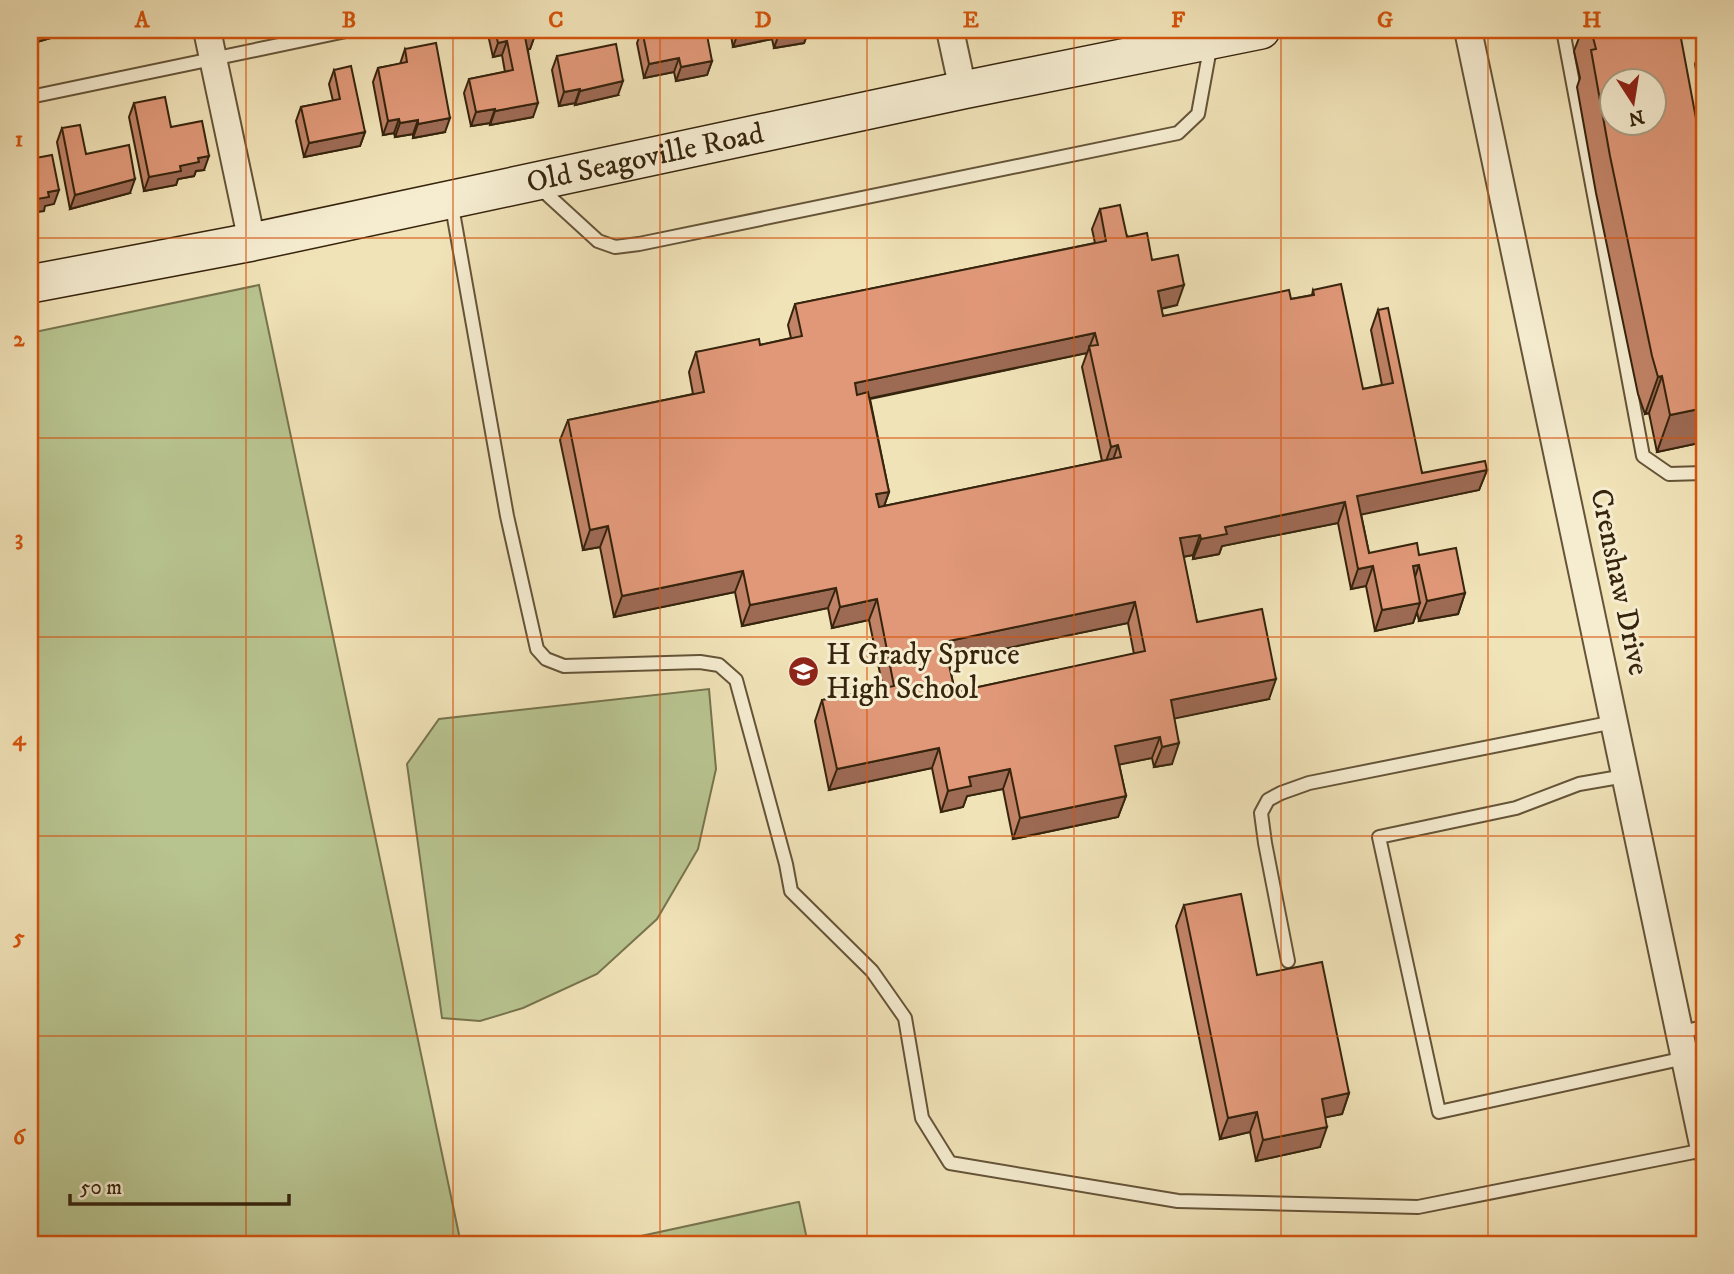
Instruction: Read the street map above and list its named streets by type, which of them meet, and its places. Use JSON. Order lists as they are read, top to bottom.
{
  "streets": {
    "street": ["Old Seagoville Road", "Crenshaw Drive"]
  },
  "places": {
    "school or university": ["H Grady Spruce High School"]
  },
  "scale_bar": "50 m",
  "north": "bottom",
  "grid": {
    "columns": [
      "A",
      "B",
      "C",
      "D",
      "E",
      "F",
      "G",
      "H"
    ],
    "rows": [
      "1",
      "2",
      "3",
      "4",
      "5",
      "6"
    ]
  }
}
